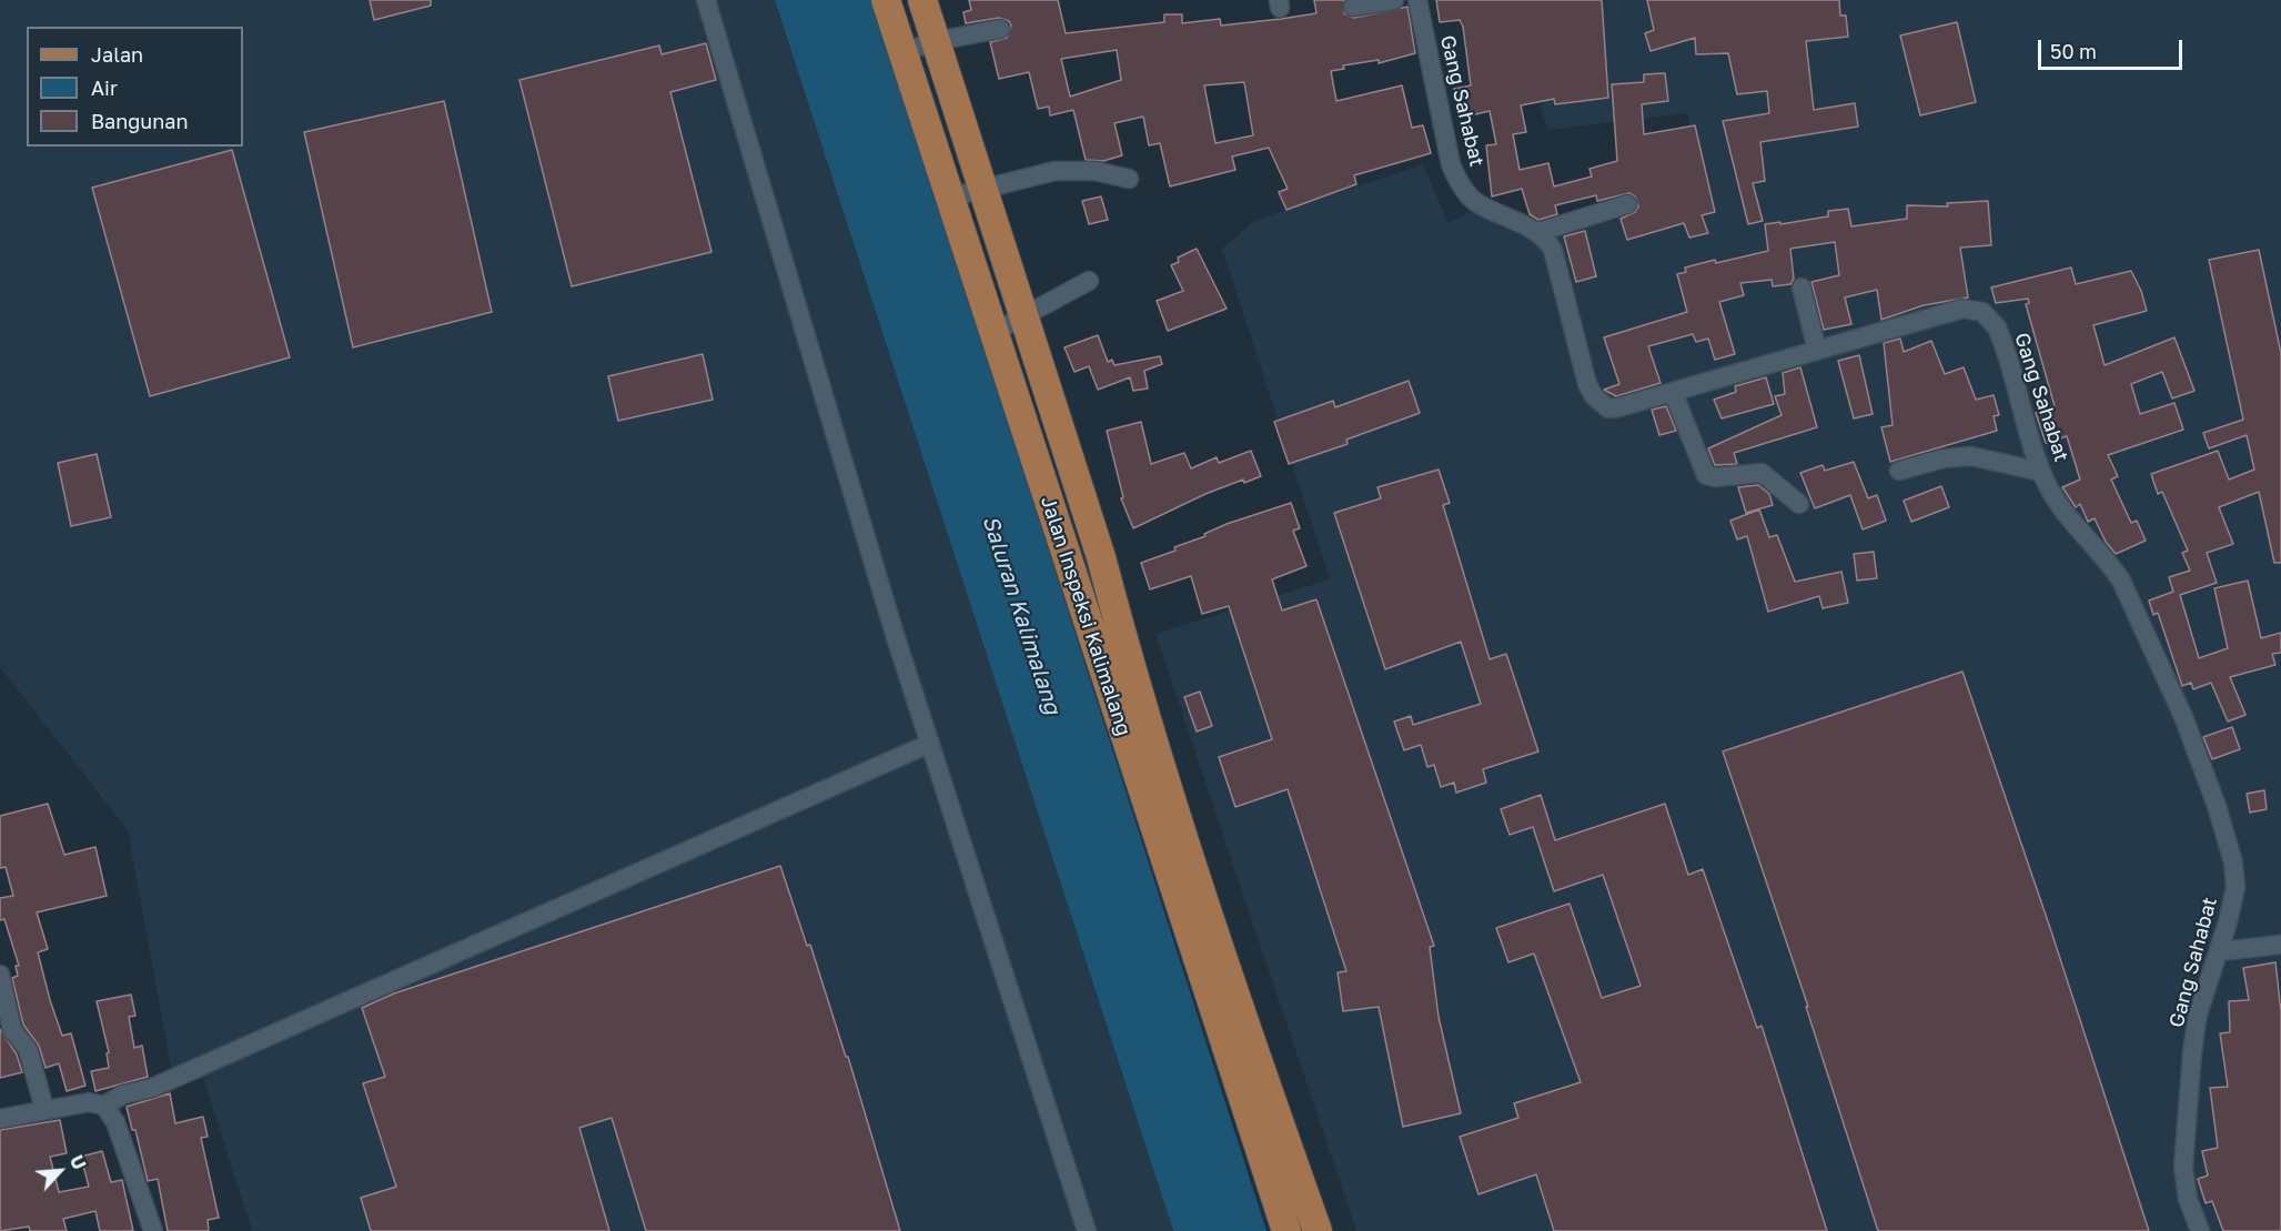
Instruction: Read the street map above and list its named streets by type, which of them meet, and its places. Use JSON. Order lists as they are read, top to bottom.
{
  "streets": {
    "main road": ["Jalan Inspeksi Kalimalang"],
    "street": ["Gang Sahabat"]
  },
  "water": ["Saluran Kalimalang"],
  "legend": ["Jalan", "Air", "Bangunan"],
  "scale_bar": "50 m",
  "north": "top right"
}
